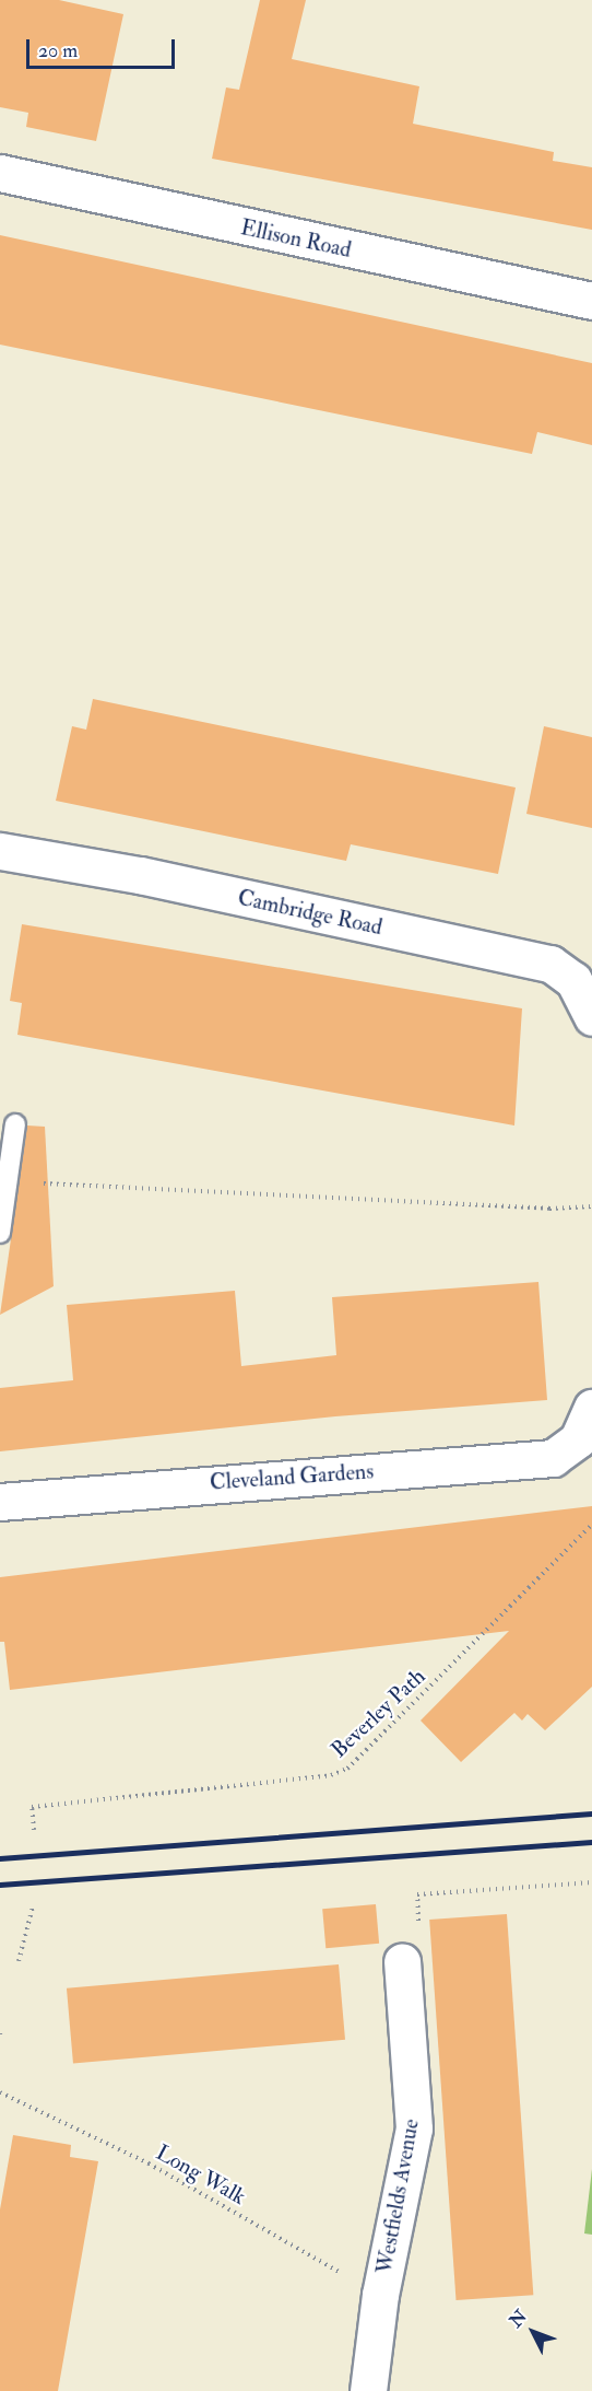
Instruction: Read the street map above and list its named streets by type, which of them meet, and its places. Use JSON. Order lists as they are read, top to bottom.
{
  "streets": {
    "street": [
      "Ellison Road",
      "Cambridge Road",
      "Cleveland Gardens",
      "Westfields Avenue"
    ],
    "path": ["Beverley Path", "Long Walk"]
  },
  "crossings": [
    ["Long Walk", "Westfields Avenue"]
  ],
  "scale_bar": "20 m",
  "north": "top left"
}
